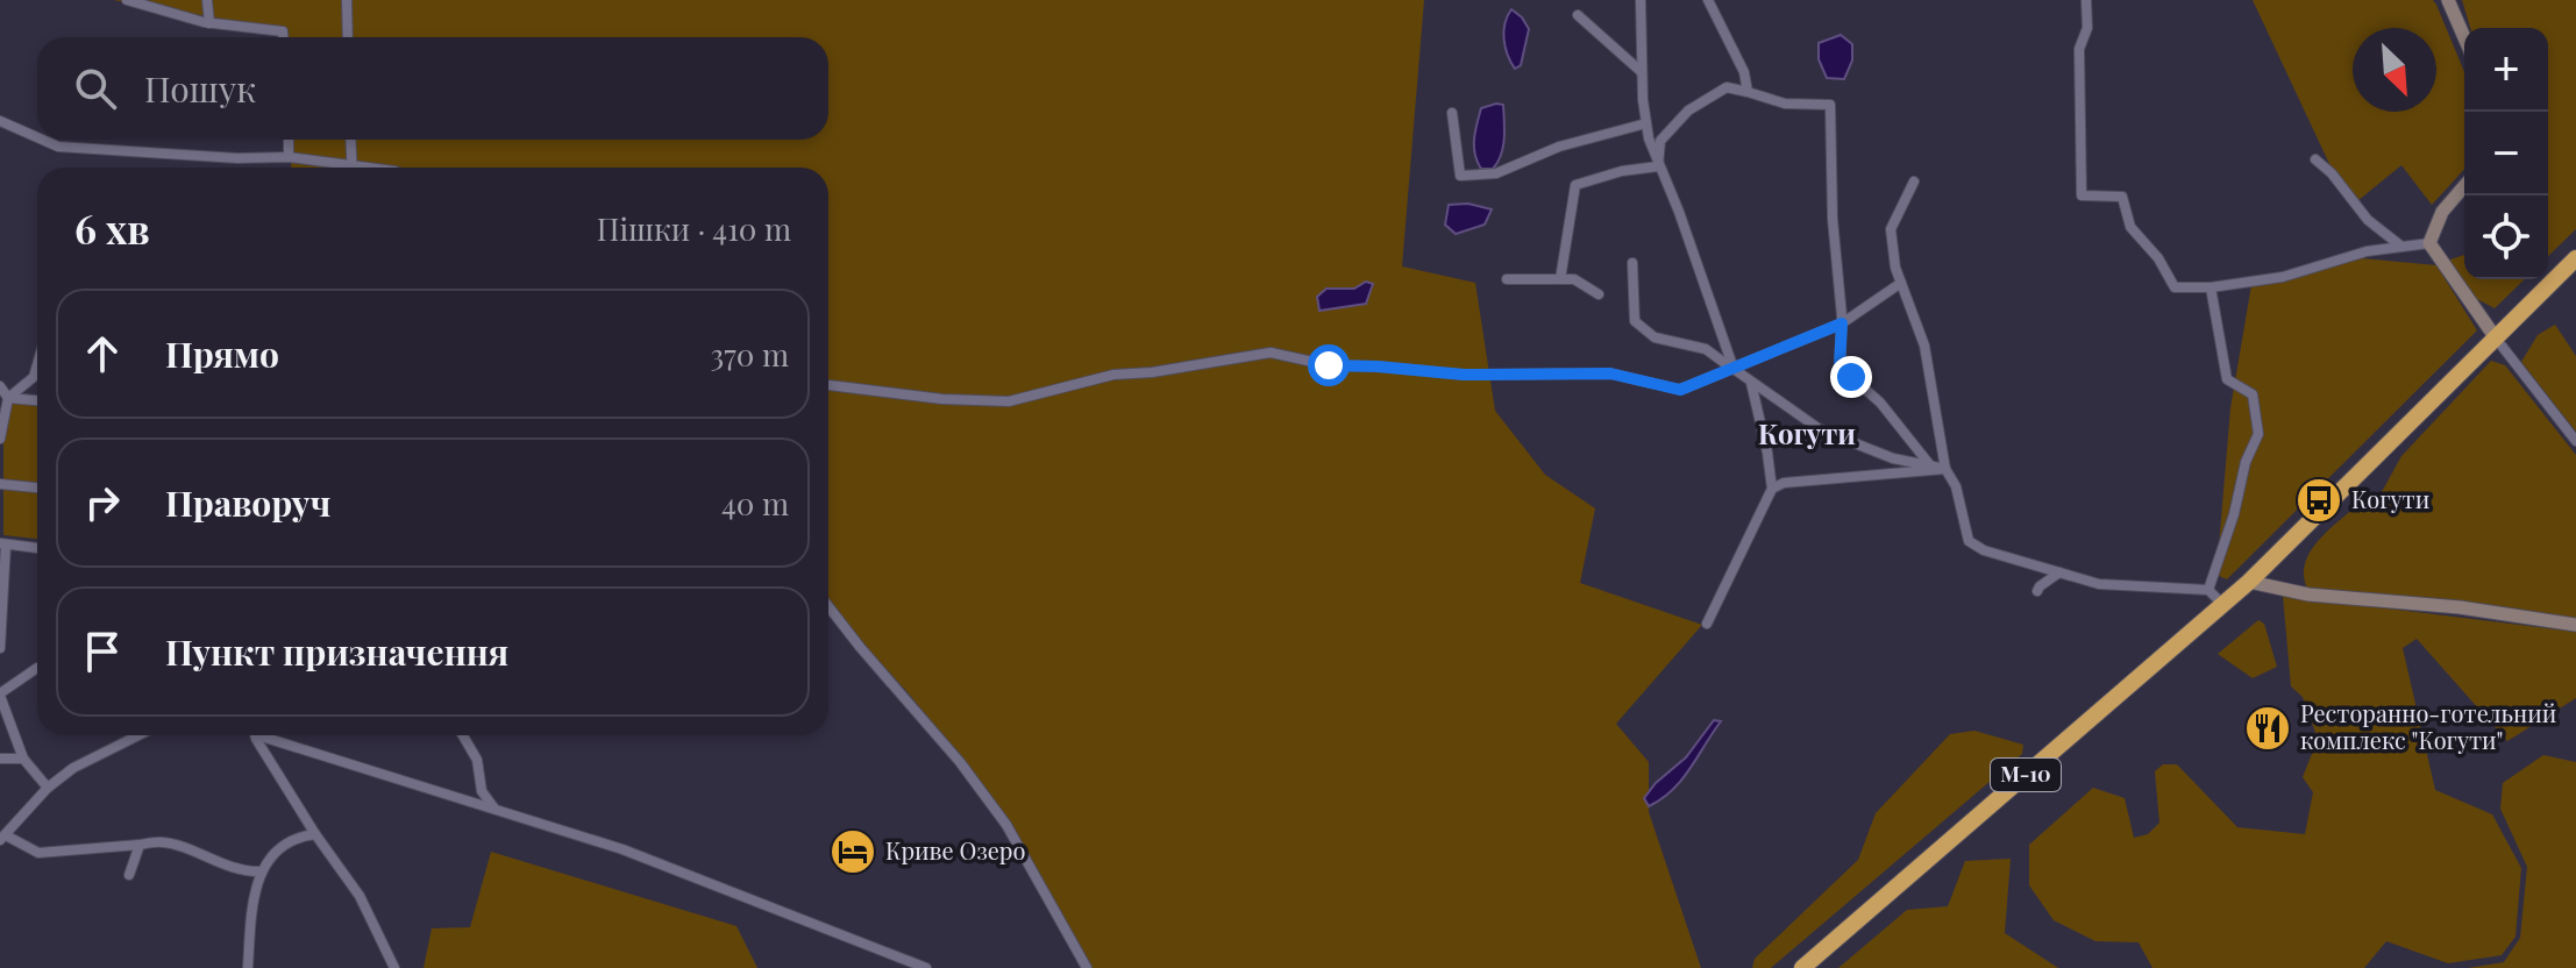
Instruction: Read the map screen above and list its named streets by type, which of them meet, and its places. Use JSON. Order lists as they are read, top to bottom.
{
  "streets": {
    "highway": ["М-10"]
  },
  "districts": ["Когути"],
  "places": {
    "bus stop": ["Когути"],
    "restaurant": ["Ресторанно-готельний комплекс \"Когути\""],
    "hotel": ["Криве Озеро"]
  },
  "north": "bottom right",
  "page": {
    "map_buttons": ["+", "−"],
    "search": "Пошук",
    "heading": ["6 хв", "Пішки · 410 m"],
    "list": [
      ["Прямо", "370 m"],
      ["Праворуч", "40 m"],
      "Пункт призначення"
    ]
  }
}
